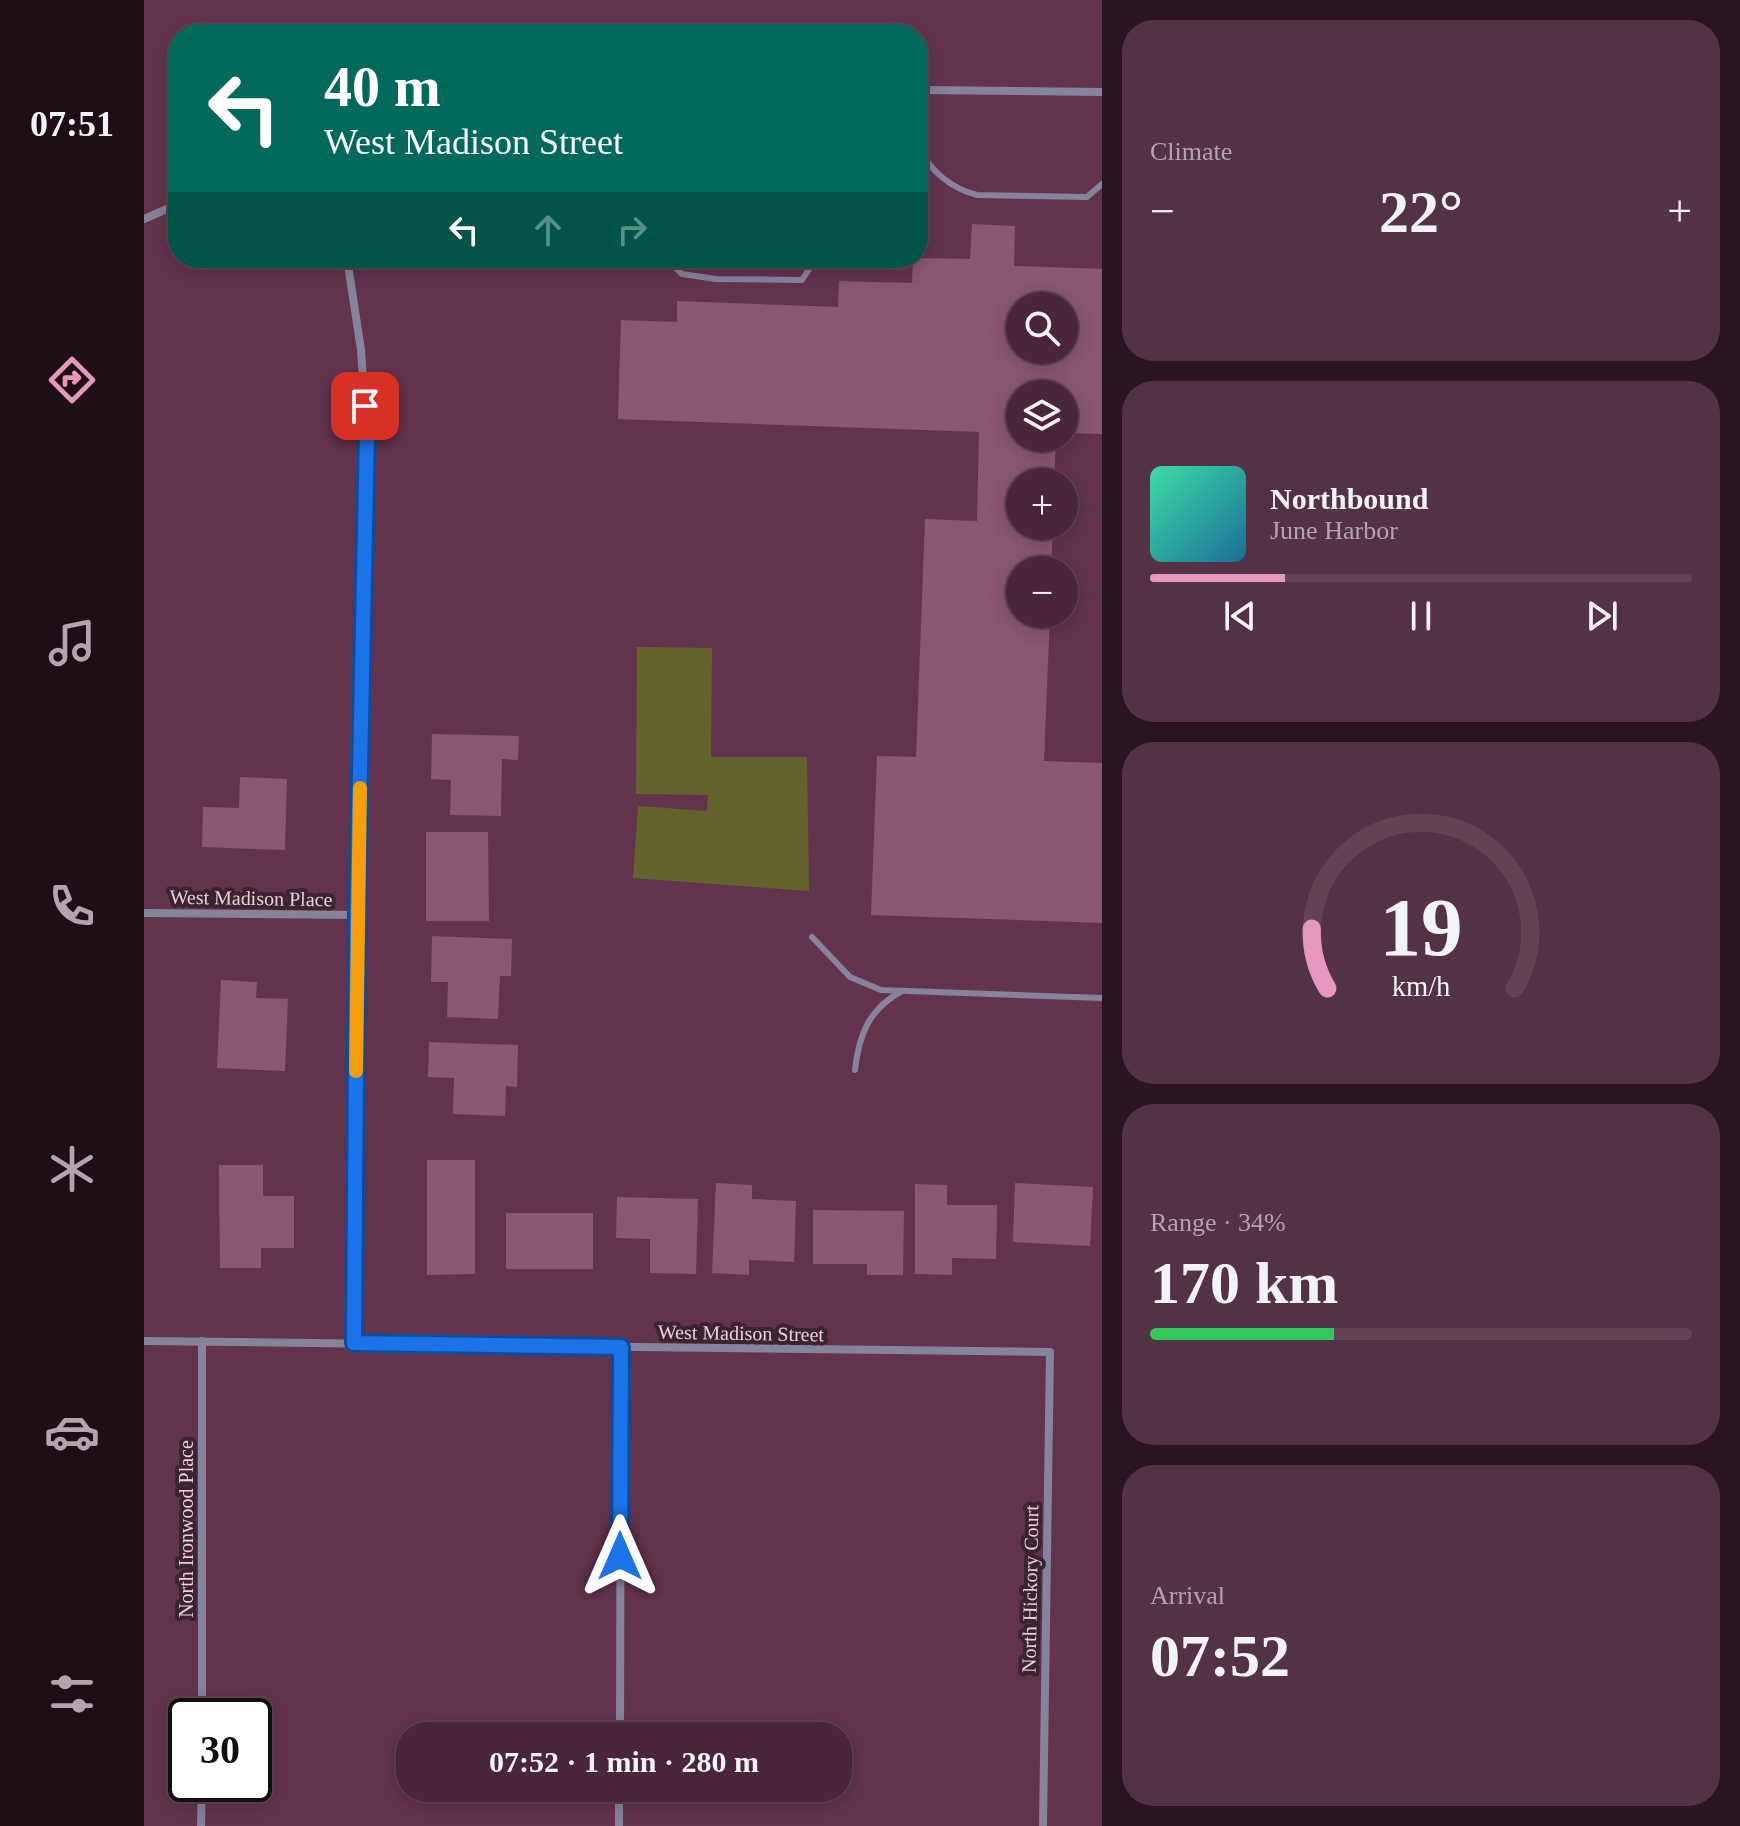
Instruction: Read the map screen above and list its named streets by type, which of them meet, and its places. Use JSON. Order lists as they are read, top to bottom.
{
  "streets": {
    "street": [
      "West Madison Place",
      "West Madison Street",
      "North Ironwood Place",
      "North Hickory Court"
    ]
  },
  "crossings": [
    ["West Madison Street", "North Ironwood Place"],
    ["West Madison Street", "North Hickory Court"]
  ],
  "page": {
    "tabs": "07:51",
    "tile": [
      "Climate",
      ["Range · 34%", "170 km"],
      ["Arrival", "07:52"]
    ],
    "turn": ["40 m", "West Madison Street"],
    "heat": ["−", "22°", "+"],
    "map_buttons": ["+", "−"],
    "song": ["Northbound", "June Harbor"],
    "limit": "30",
    "trip": "07:52 · 1 min · 280 m",
    "gauge": ["19", "km/h"]
  }
}
